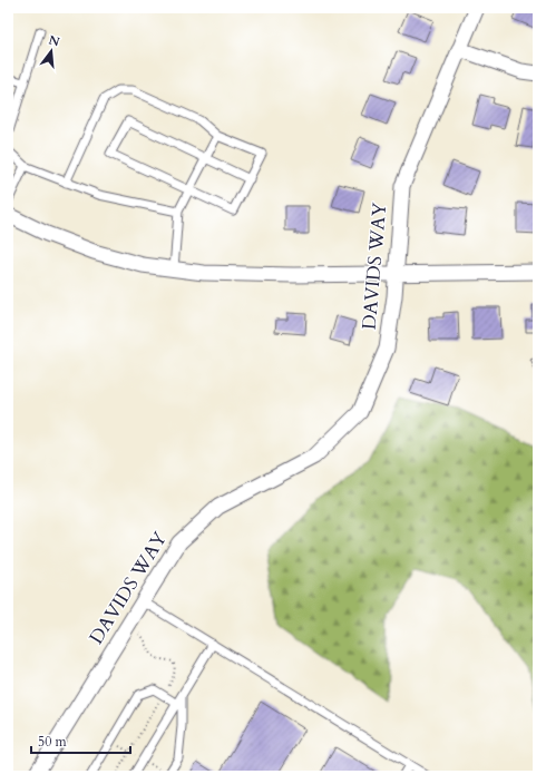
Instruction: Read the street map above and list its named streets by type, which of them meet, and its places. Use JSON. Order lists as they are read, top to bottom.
{
  "streets": {
    "street": ["DAVIDS WAY"]
  },
  "scale_bar": "50 m",
  "north": "top"
}
